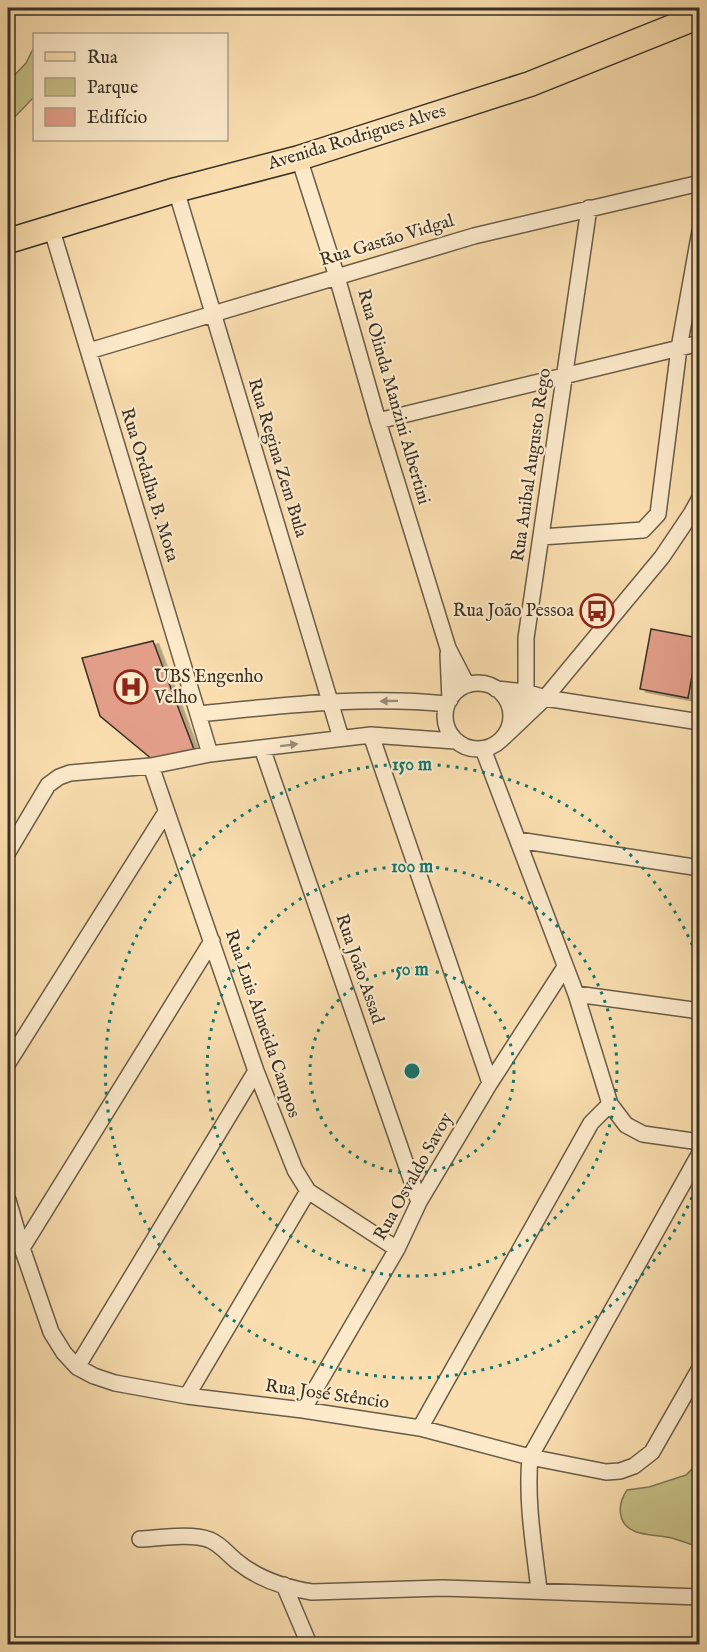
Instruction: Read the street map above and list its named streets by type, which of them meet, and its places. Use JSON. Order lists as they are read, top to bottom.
{
  "streets": {
    "main road": ["Avenida Rodrigues Alves"],
    "street": [
      "Rua Gastão Vidgal",
      "Rua Olinda Manzini Albertini",
      "Rua Regina Zem Bula",
      "Rua Anibal Augusto Rego",
      "Rua Ordalha B. Mota",
      "Rua João Assad",
      "Rua Luis Almeida Campos",
      "Rua Osvaldo Savoy",
      "Rua José Stêncio"
    ]
  },
  "crossings": [
    ["Avenida Rodrigues Alves", "Rua Olinda Manzini Albertini"],
    ["Avenida Rodrigues Alves", "Rua Regina Zem Bula"],
    ["Avenida Rodrigues Alves", "Rua Ordalha B. Mota"],
    ["Rua Gastão Vidgal", "Rua Olinda Manzini Albertini"],
    ["Rua Gastão Vidgal", "Rua Regina Zem Bula"],
    ["Rua Gastão Vidgal", "Rua Anibal Augusto Rego"],
    ["Rua Gastão Vidgal", "Rua Ordalha B. Mota"],
    ["Rua Olinda Manzini Albertini", "Rua Anibal Augusto Rego"],
    ["Rua João Assad", "Rua Osvaldo Savoy"],
    ["Rua Luis Almeida Campos", "Rua Osvaldo Savoy"],
    ["Rua Osvaldo Savoy", "Rua José Stêncio"]
  ],
  "places": {
    "bus stop": ["Rua João Pessoa"],
    "hospital": ["UBS Engenho Velho"]
  },
  "legend": ["Rua", "Parque", "Edifício"],
  "rings": ["150 m", "100 m", "50 m"]
}
